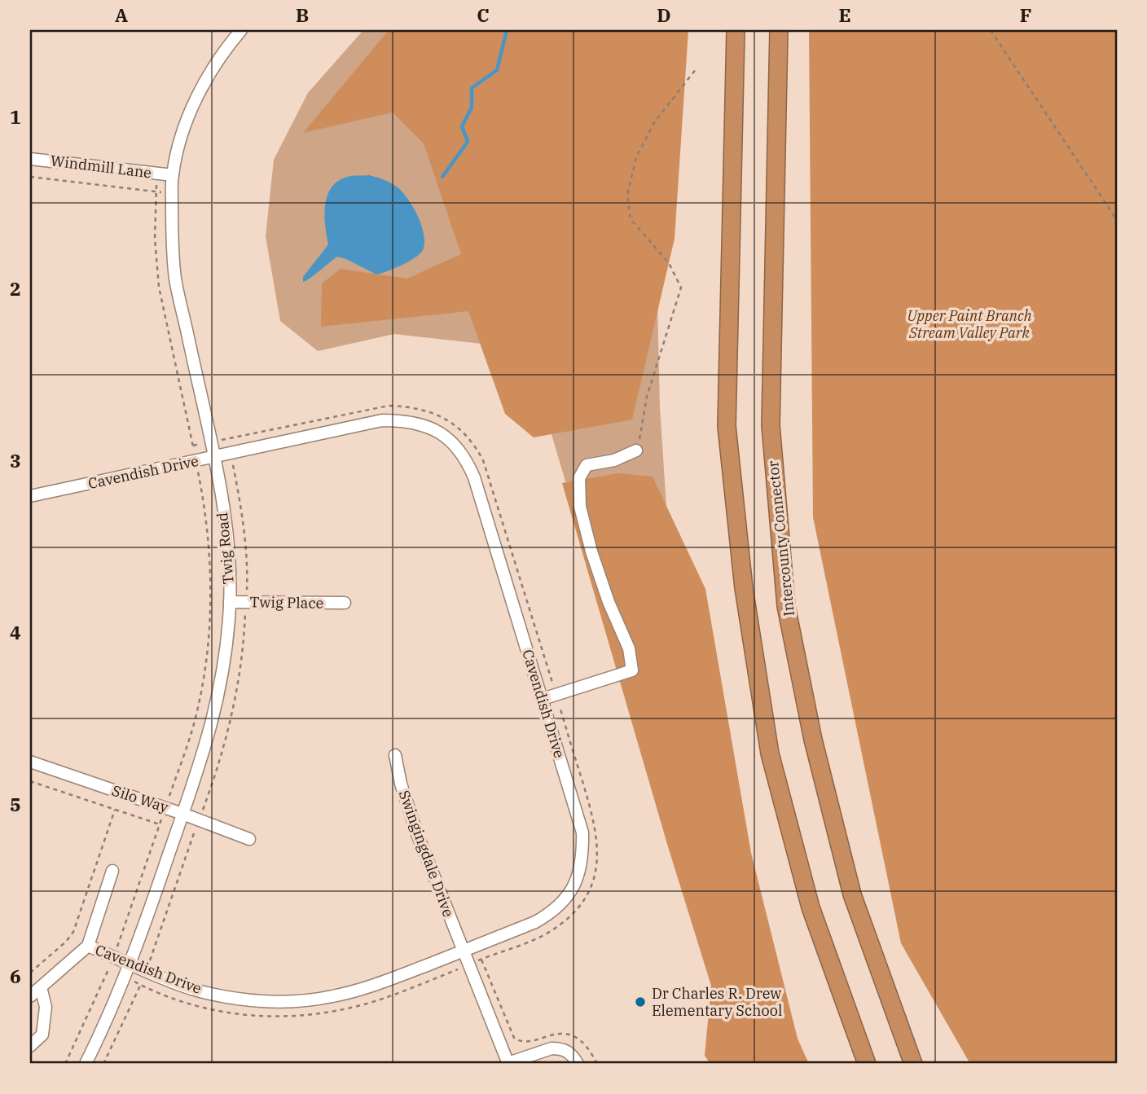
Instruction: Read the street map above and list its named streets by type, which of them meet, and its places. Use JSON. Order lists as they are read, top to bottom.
{
  "streets": {
    "highway": ["Intercounty Connector"],
    "street": [
      "Windmill Lane",
      "Cavendish Drive",
      "Twig Road",
      "Twig Place",
      "Silo Way",
      "Swingingdale Drive"
    ]
  },
  "crossings": [
    ["Windmill Lane", "Twig Road"],
    ["Cavendish Drive", "Twig Road"],
    ["Cavendish Drive", "Swingingdale Drive"],
    ["Twig Road", "Twig Place"],
    ["Twig Road", "Silo Way"]
  ],
  "parks": ["Upper Paint Branch Stream Valley Park"],
  "places": ["Dr Charles R. Drew Elementary School"],
  "grid": {
    "columns": [
      "A",
      "B",
      "C",
      "D",
      "E",
      "F"
    ],
    "rows": [
      "1",
      "2",
      "3",
      "4",
      "5",
      "6"
    ]
  }
}
